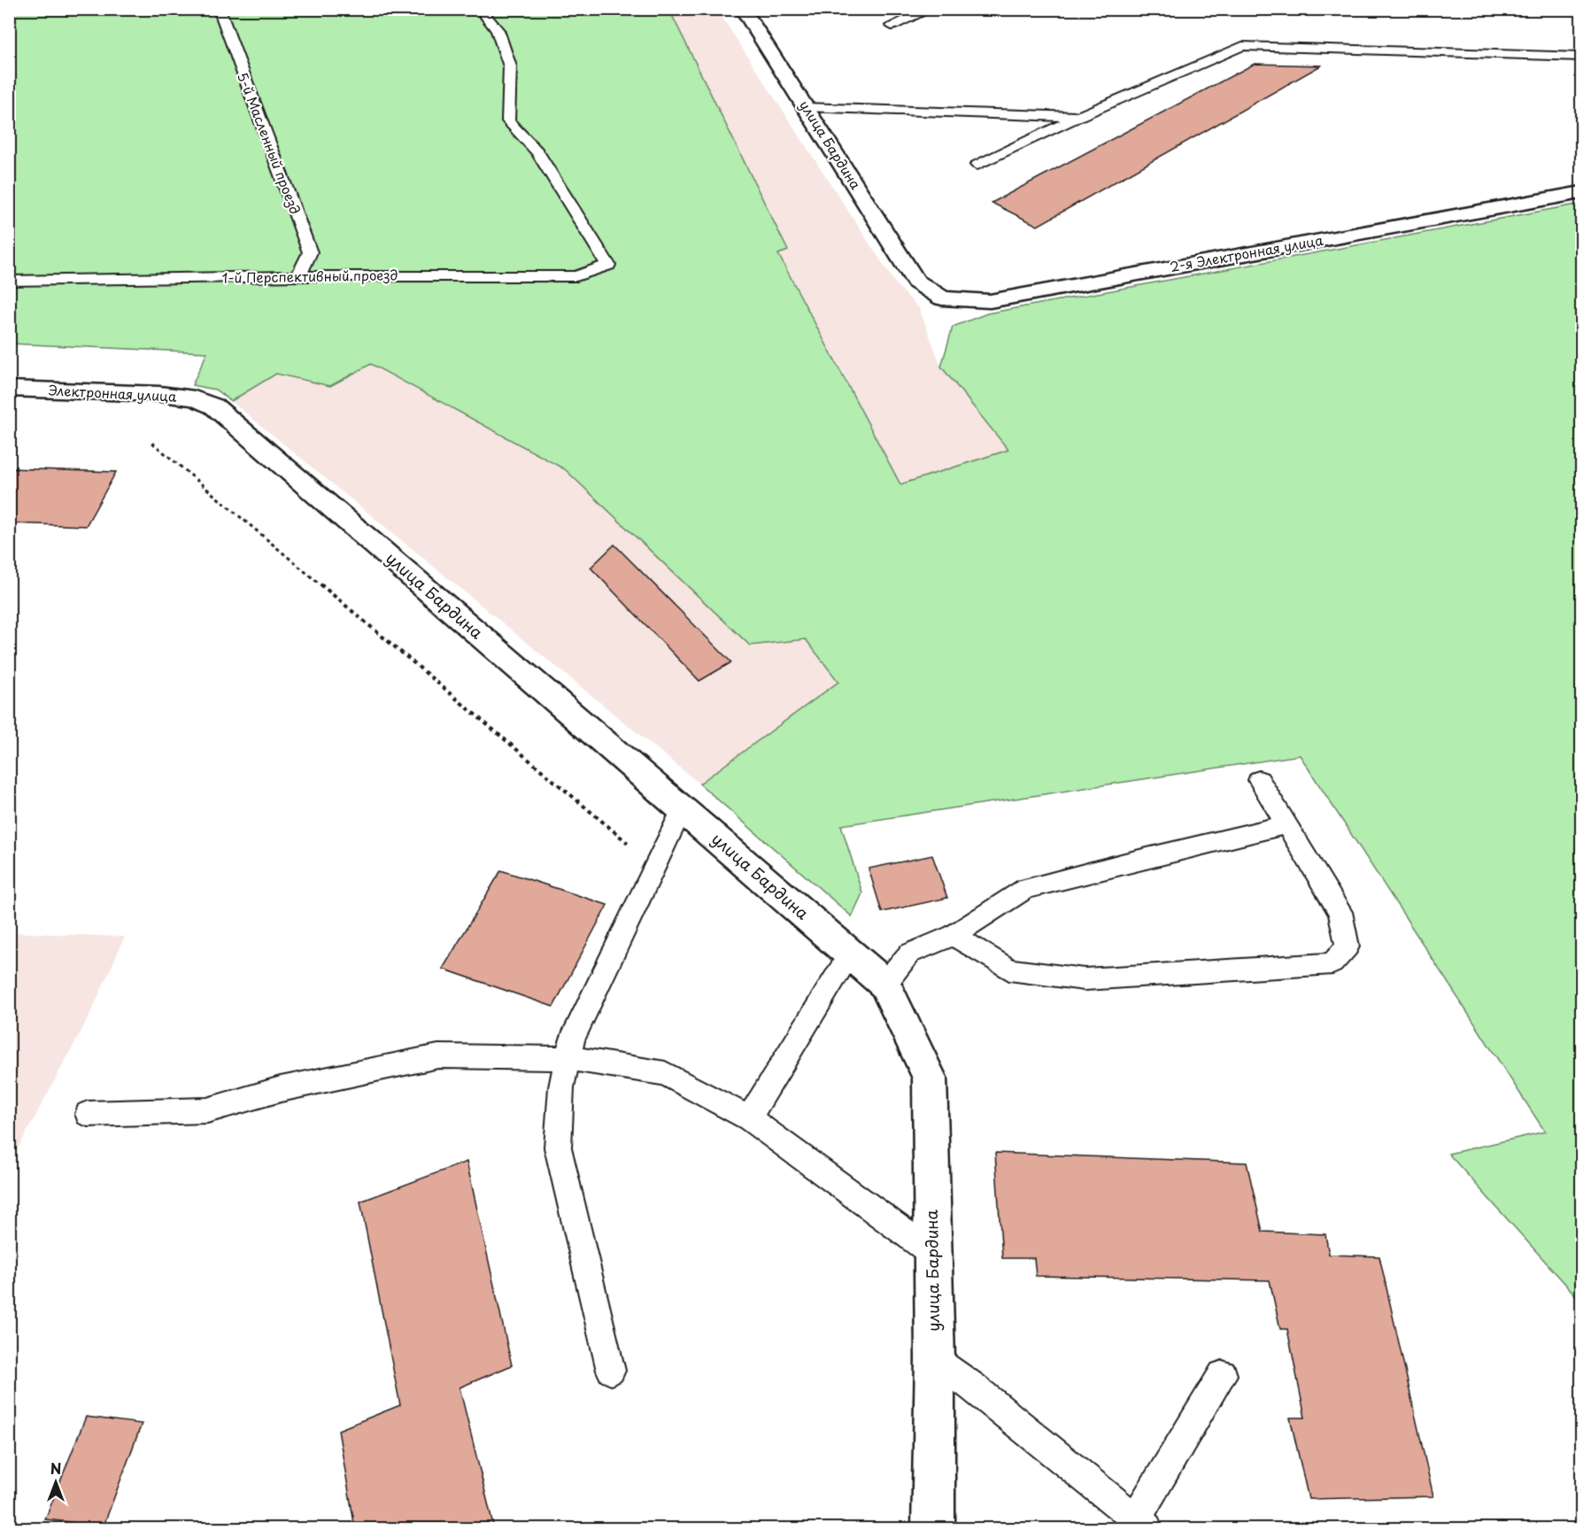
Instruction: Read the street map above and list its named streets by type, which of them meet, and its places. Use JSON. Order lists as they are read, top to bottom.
{
  "streets": {
    "street": ["улица Бардина", "2-я Электронная улица", "Электронная улица"],
    "lane": ["5-й Масленный проезд", "1-й Перспективный проезд"]
  },
  "crossings": [
    ["5-й Масленный проезд", "1-й Перспективный проезд"],
    ["улица Бардина", "2-я Электронная улица"],
    ["улица Бардина", "Электронная улица"]
  ],
  "north": "top"
}
